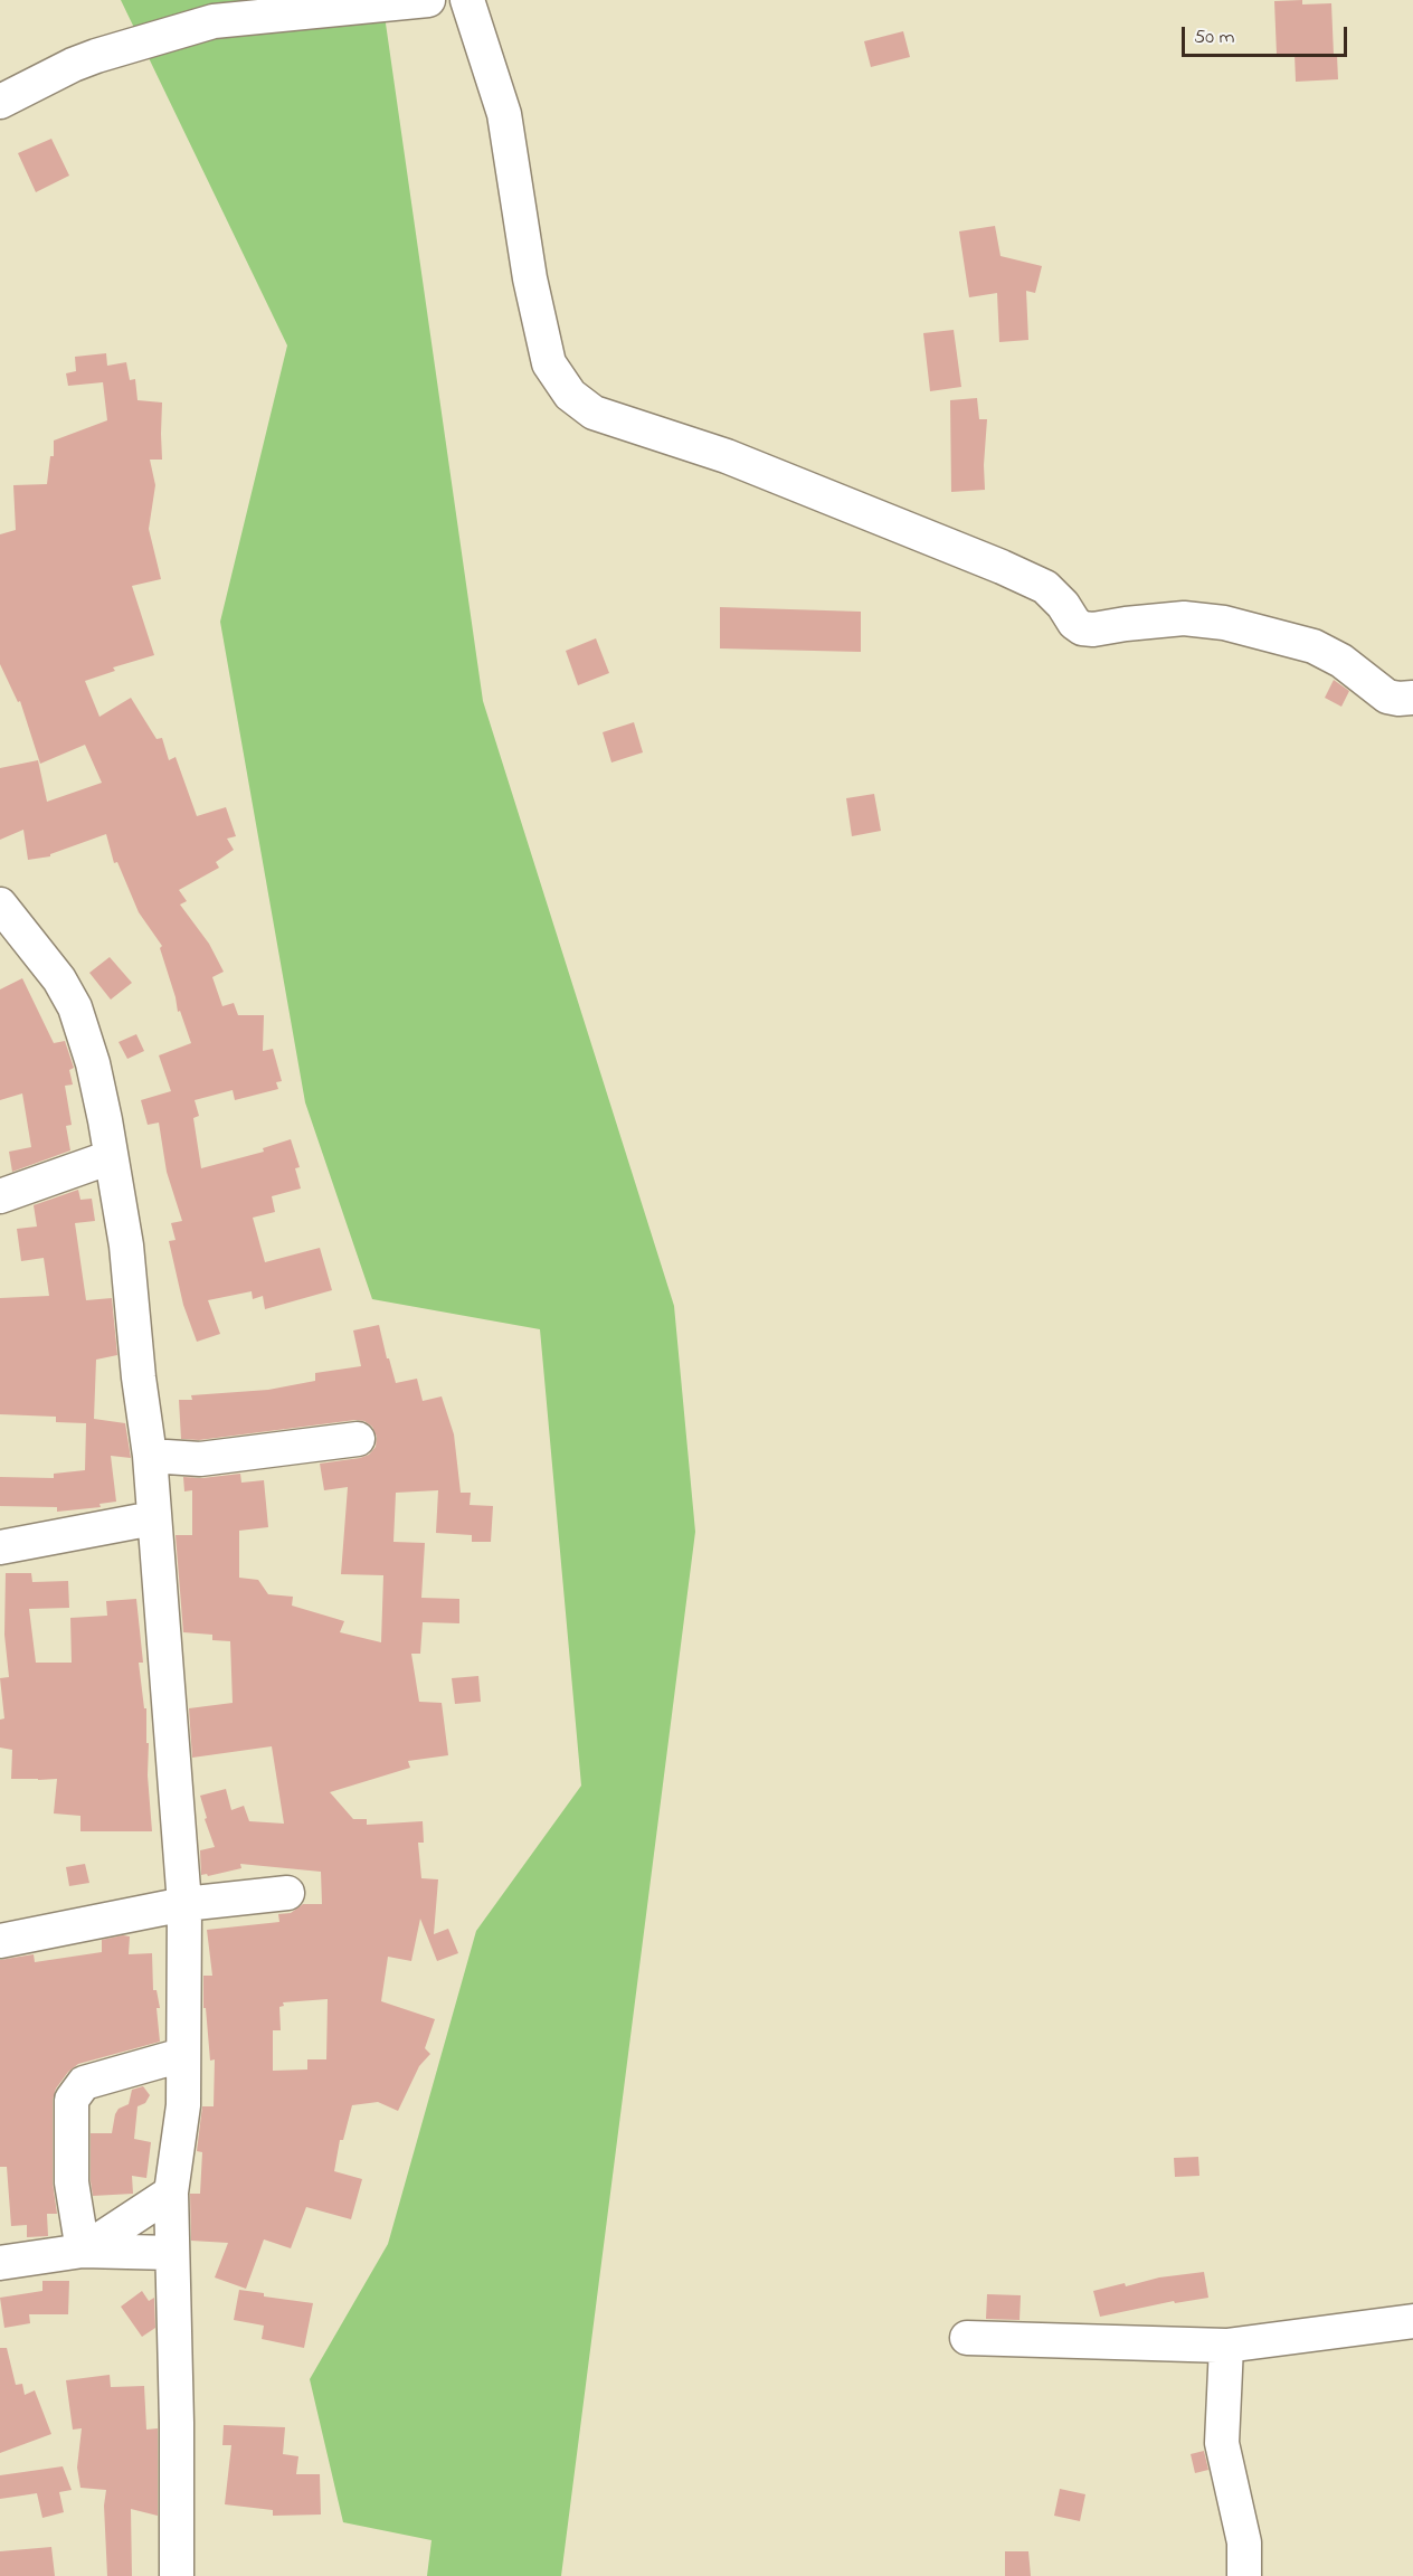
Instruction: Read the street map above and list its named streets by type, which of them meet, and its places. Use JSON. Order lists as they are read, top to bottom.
{
  "scale_bar": "50 m"
}
